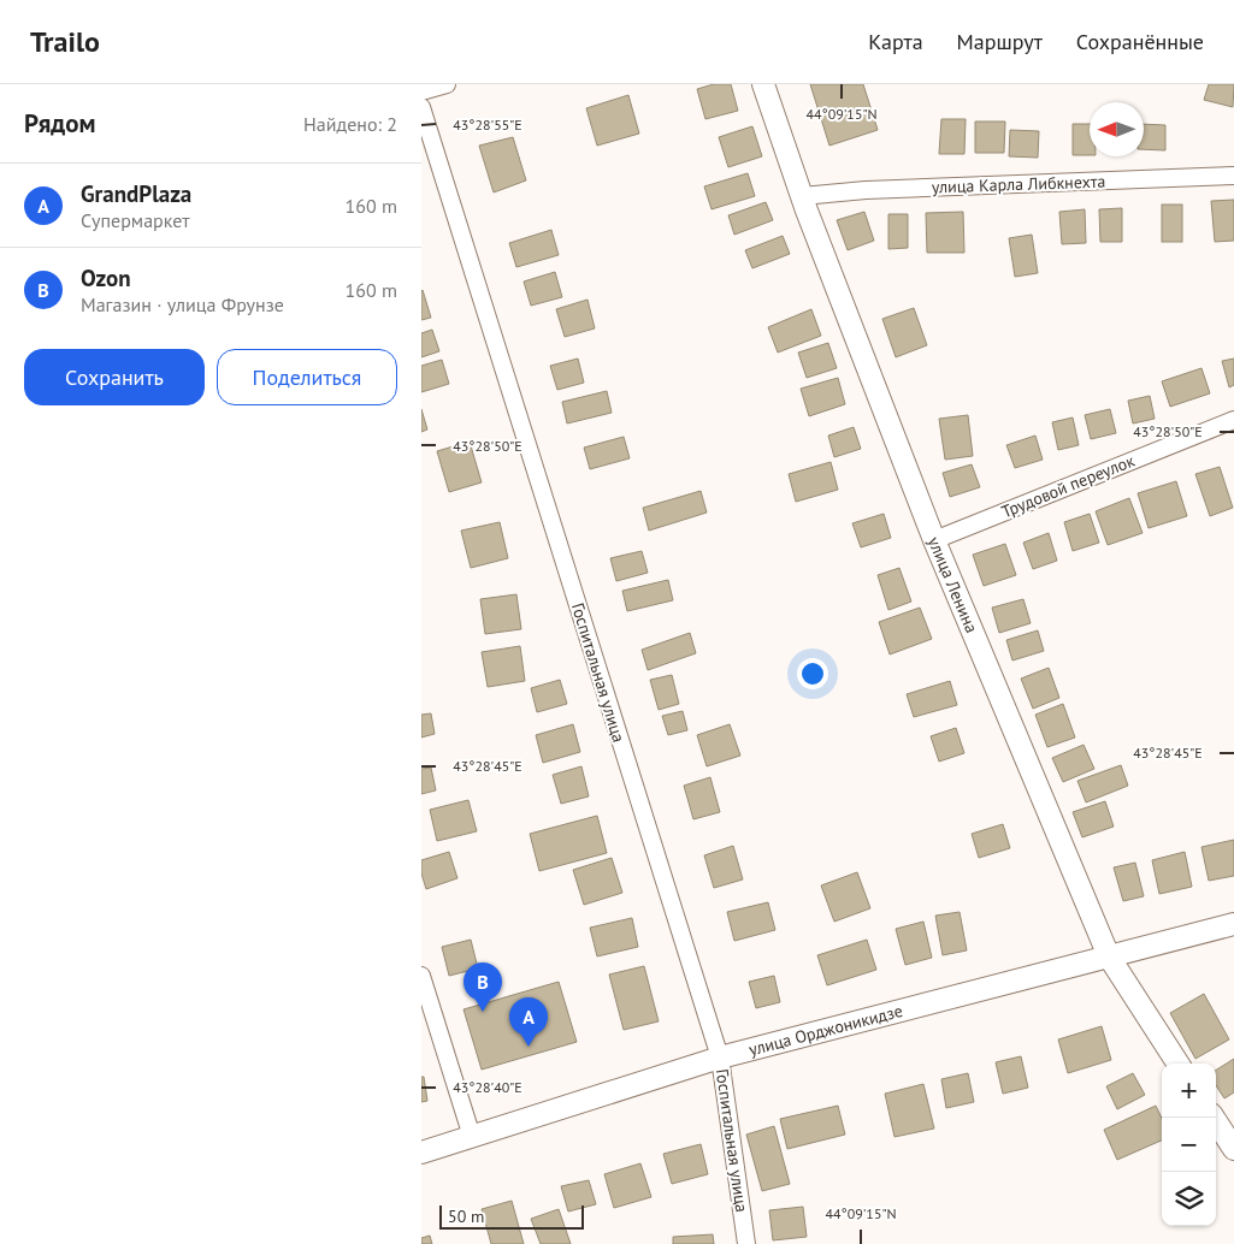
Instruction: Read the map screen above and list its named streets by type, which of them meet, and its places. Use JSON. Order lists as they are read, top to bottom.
{
  "streets": {
    "street": [
      "улица Карла Либкнехта",
      "Трудовой переулок",
      "улица Ленина",
      "Госпитальная улица",
      "улица Орджоникидзе"
    ]
  },
  "crossings": [
    ["улица Карла Либкнехта", "улица Ленина"],
    ["Трудовой переулок", "улица Ленина"],
    ["улица Ленина", "улица Орджоникидзе"],
    ["Госпитальная улица", "улица Орджоникидзе"]
  ],
  "scale_bar": "50 m",
  "north": "left",
  "page": {
    "header": "Trailo",
    "nav": ["Карта", "Маршрут", "Сохранённые"],
    "heading": ["Рядом", "Найдено: 2"],
    "list": [
      {
        "mark": "A",
        "name": "GrandPlaza",
        "note": "Супермаркет",
        "value": "160 m"
      },
      {
        "mark": "B",
        "name": "Ozon",
        "note": "Магазин · улица Фрунзе",
        "value": "160 m"
      }
    ],
    "buttons": ["Сохранить", "Поделиться"],
    "pins": ["B", "A"],
    "map_buttons": ["+", "−"],
    "scale": "50 m"
  },
  "coordinates": [
    "44°09'15\"N",
    "43°28'55\"E",
    "43°28'50\"E",
    "43°28'45\"E",
    "43°28'40\"E"
  ]
}
